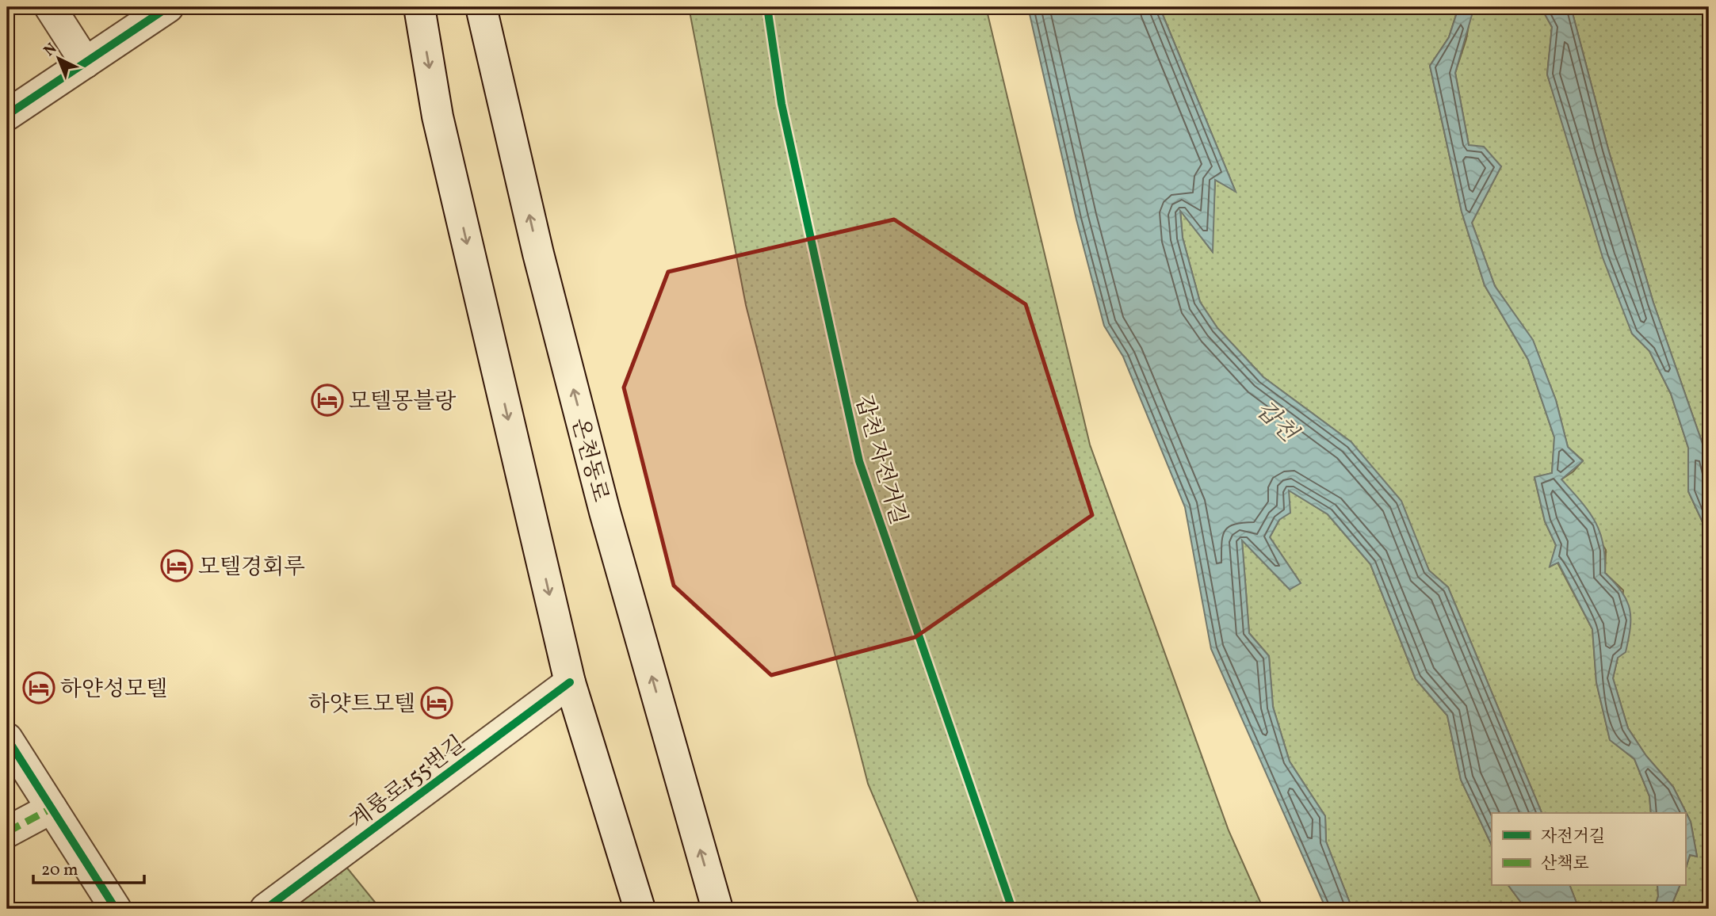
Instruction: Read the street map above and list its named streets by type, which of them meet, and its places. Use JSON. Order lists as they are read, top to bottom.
{
  "streets": {
    "main road": ["온천동로", "계룡로155번길"],
    "cycle path": ["갑천 자전거길"]
  },
  "water": ["갑천"],
  "places": {
    "hotel": [
      "모텔몽블랑",
      "모텔경회루",
      "하얀성모텔",
      "하얏트모텔"
    ]
  },
  "legend": ["자전거길", "산책로"],
  "scale_bar": "20 m",
  "north": "top left"
}
